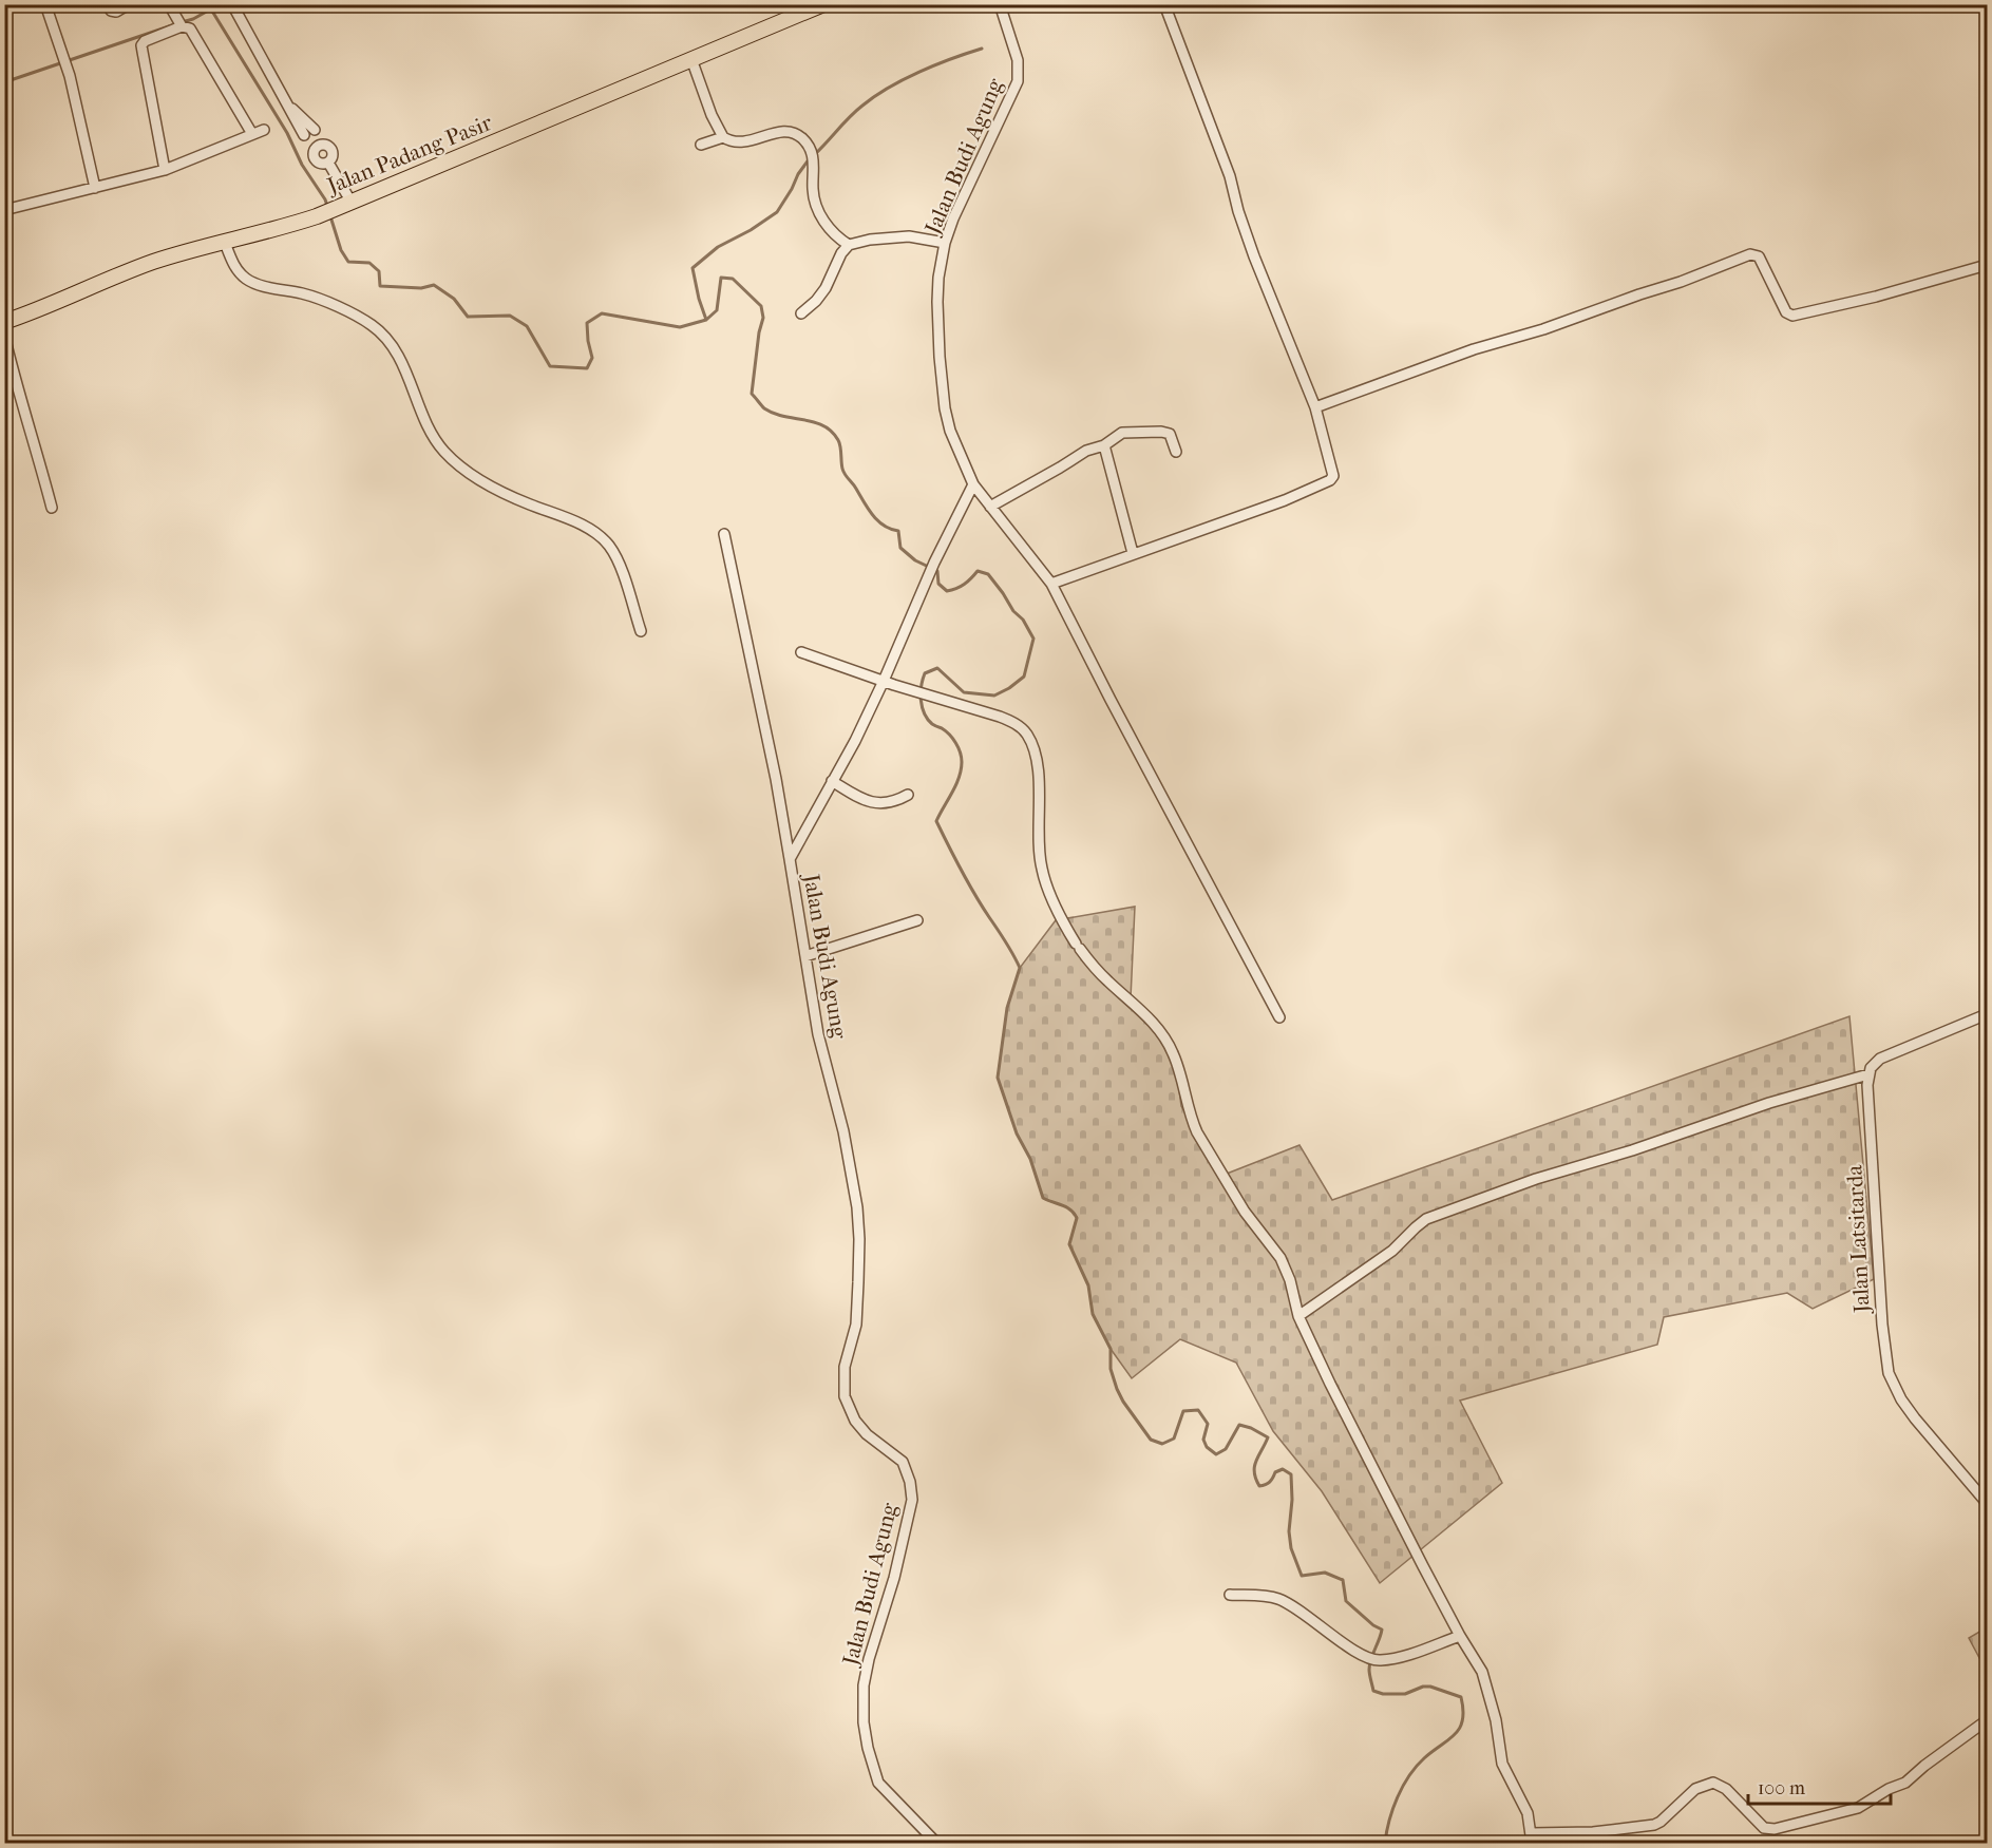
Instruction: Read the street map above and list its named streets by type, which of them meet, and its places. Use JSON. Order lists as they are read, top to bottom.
{
  "streets": {
    "highway": ["Jalan Padang Pasir"],
    "street": ["Jalan Budi Agung", "Jalan Latsitarda"]
  },
  "scale_bar": "100 m"
}
